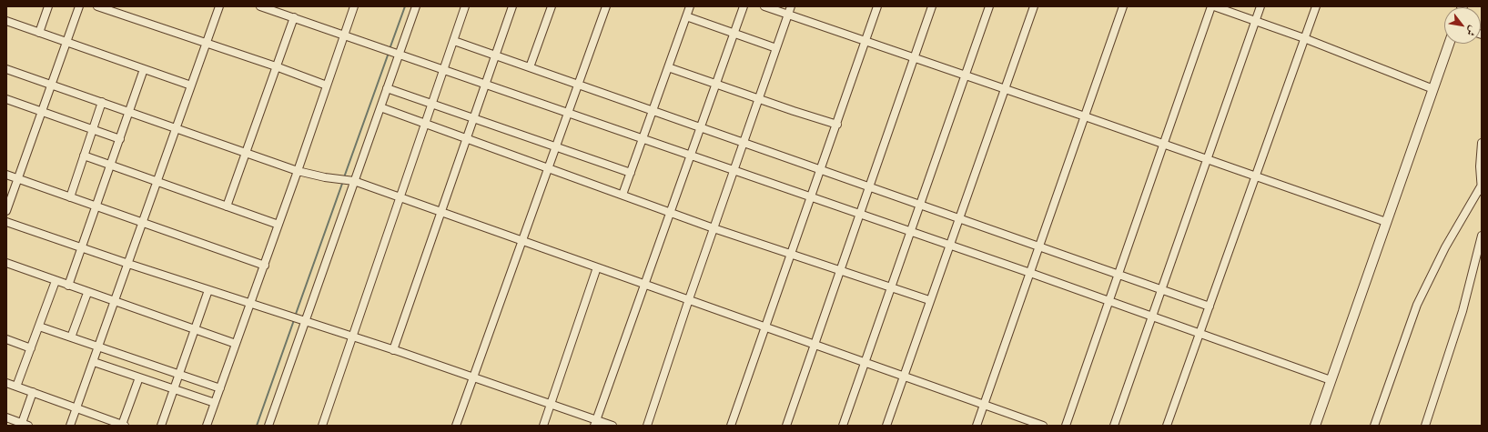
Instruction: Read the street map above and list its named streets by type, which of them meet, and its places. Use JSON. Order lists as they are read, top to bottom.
{
  "north": "bottom right"
}
